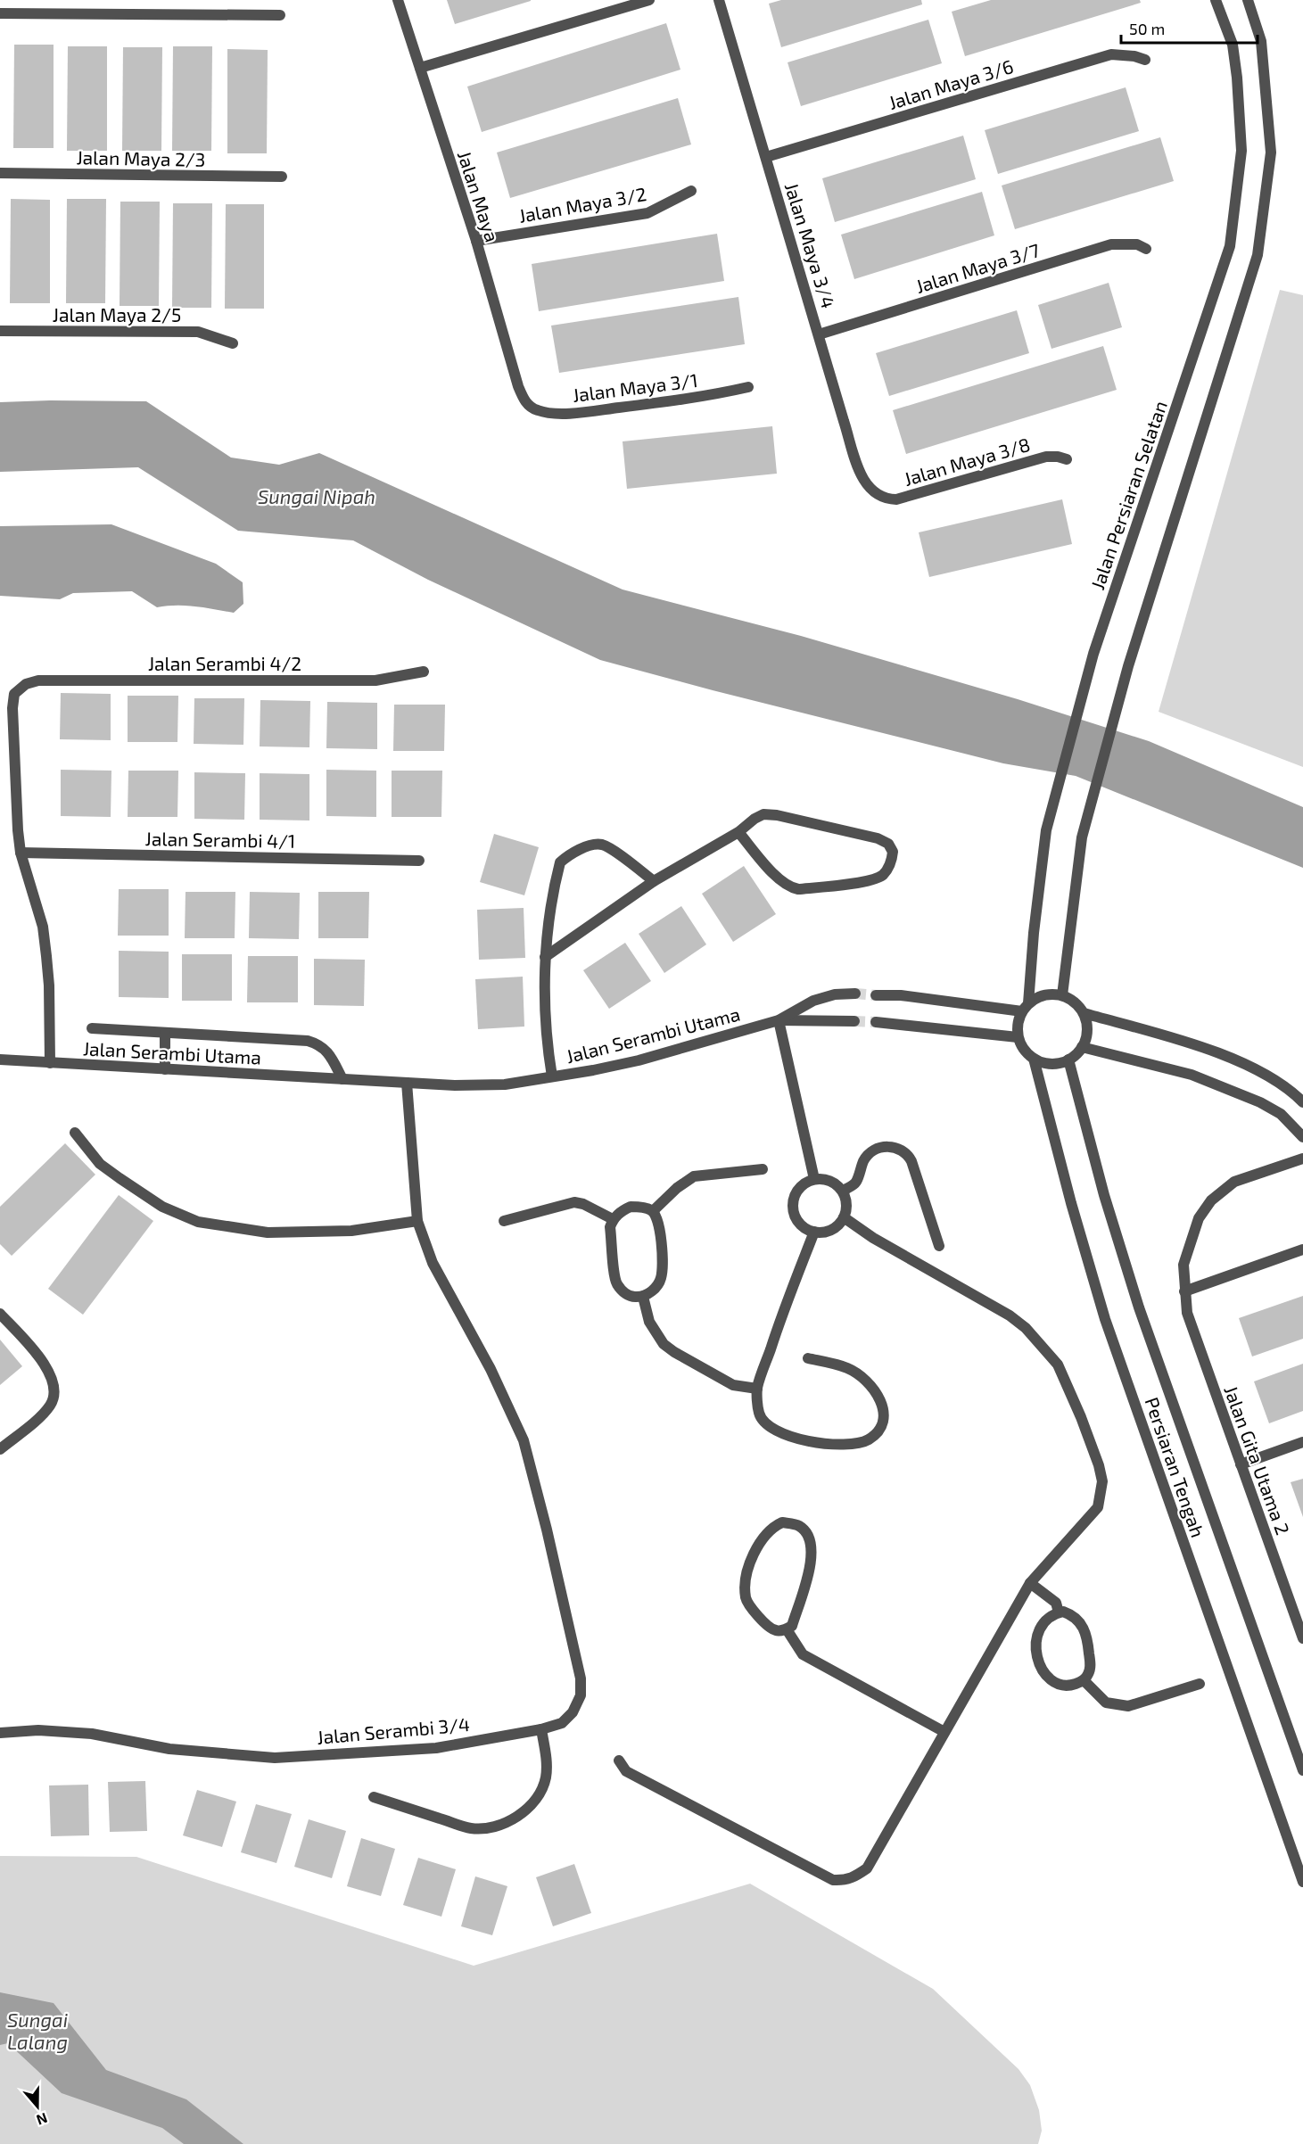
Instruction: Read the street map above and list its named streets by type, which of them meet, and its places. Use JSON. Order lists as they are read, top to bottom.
{
  "streets": {
    "street": [
      "Jalan Maya 3/6",
      "Jalan Maya 2/3",
      "Jalan Maya",
      "Jalan Maya 3/2",
      "Jalan Maya 3/4",
      "Jalan Maya 3/7",
      "Jalan Maya 2/5",
      "Jalan Maya 3/1",
      "Jalan Maya 3/8",
      "Jalan Persiaran Selatan",
      "Jalan Serambi 4/2",
      "Jalan Serambi 4/1",
      "Jalan Serambi Utama",
      "Jalan Gita Utama 2",
      "Persiaran Tengah",
      "Jalan Serambi 3/4"
    ]
  },
  "crossings": [
    ["Jalan Maya 3/6", "Jalan Maya 3/4"],
    ["Jalan Maya", "Jalan Maya 3/2"],
    ["Jalan Maya", "Jalan Maya 3/1"],
    ["Jalan Maya 3/4", "Jalan Maya 3/7"],
    ["Jalan Maya 3/4", "Jalan Maya 3/8"],
    ["Jalan Persiaran Selatan", "Persiaran Tengah"],
    ["Jalan Serambi 4/2", "Jalan Serambi 4/1"],
    ["Jalan Serambi Utama", "Jalan Serambi 3/4"]
  ],
  "water": ["Sungai Nipah", "Sungai Lalang"],
  "scale_bar": "50 m",
  "north": "bottom"
}
